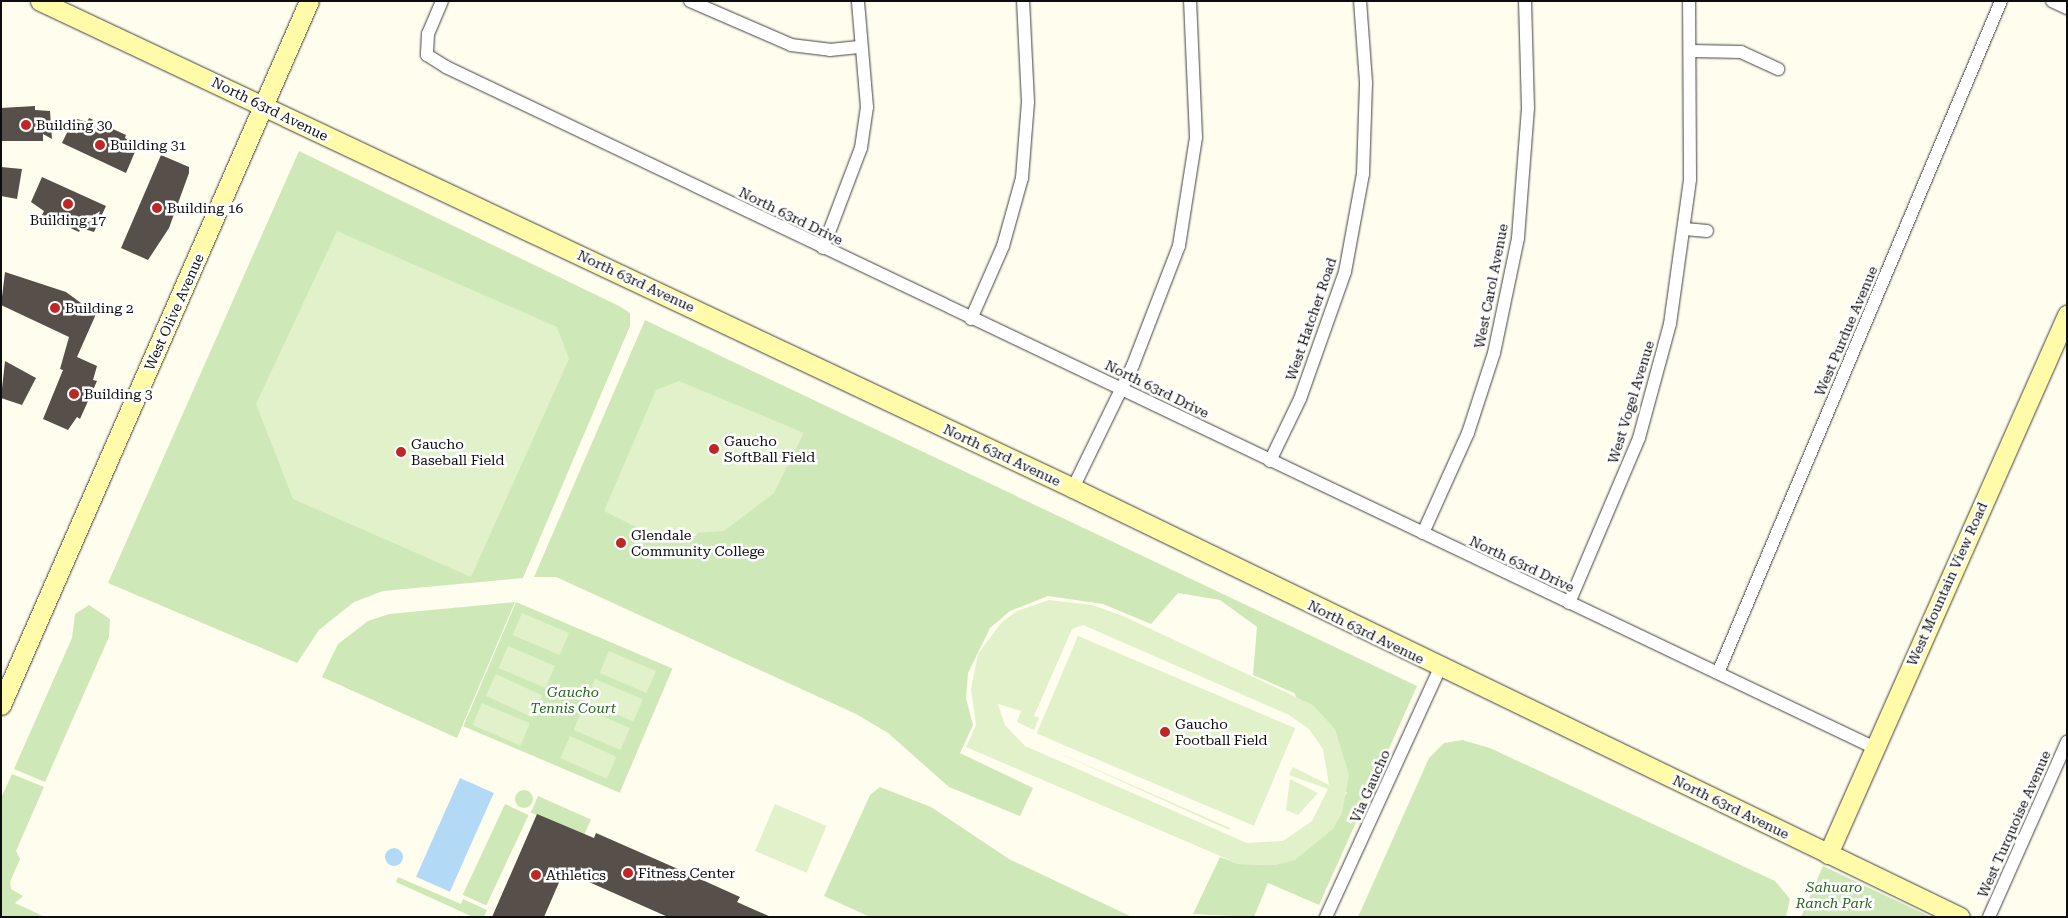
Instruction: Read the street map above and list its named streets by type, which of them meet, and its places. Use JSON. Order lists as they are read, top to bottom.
{
  "streets": {
    "street": [
      "North 63rd Avenue",
      "North 63rd Drive",
      "West Carol Avenue",
      "West Olive Avenue",
      "West Hatcher Road",
      "West Purdue Avenue",
      "West Vogel Avenue",
      "West Mountain View Road",
      "Via Gaucho",
      "West Turquoise Avenue"
    ]
  },
  "crossings": [
    ["North 63rd Avenue", "West Olive Avenue"],
    ["North 63rd Avenue", "West Mountain View Road"],
    ["North 63rd Avenue", "Via Gaucho"],
    ["North 63rd Drive", "West Carol Avenue"],
    ["North 63rd Drive", "West Hatcher Road"],
    ["North 63rd Drive", "West Purdue Avenue"],
    ["North 63rd Drive", "West Vogel Avenue"],
    ["North 63rd Drive", "West Mountain View Road"]
  ],
  "parks": ["Gaucho Tennis Court", "Sahuaro Ranch Park"],
  "places": [
    "Building 30",
    "Building 31",
    "Building 17",
    "Building 16",
    "Building 2",
    "Building 3",
    "Gaucho SoftBall Field",
    "Gaucho Baseball Field",
    "Glendale Community College",
    "Gaucho Football Field",
    "Fitness Center",
    "Athletics"
  ]
}
